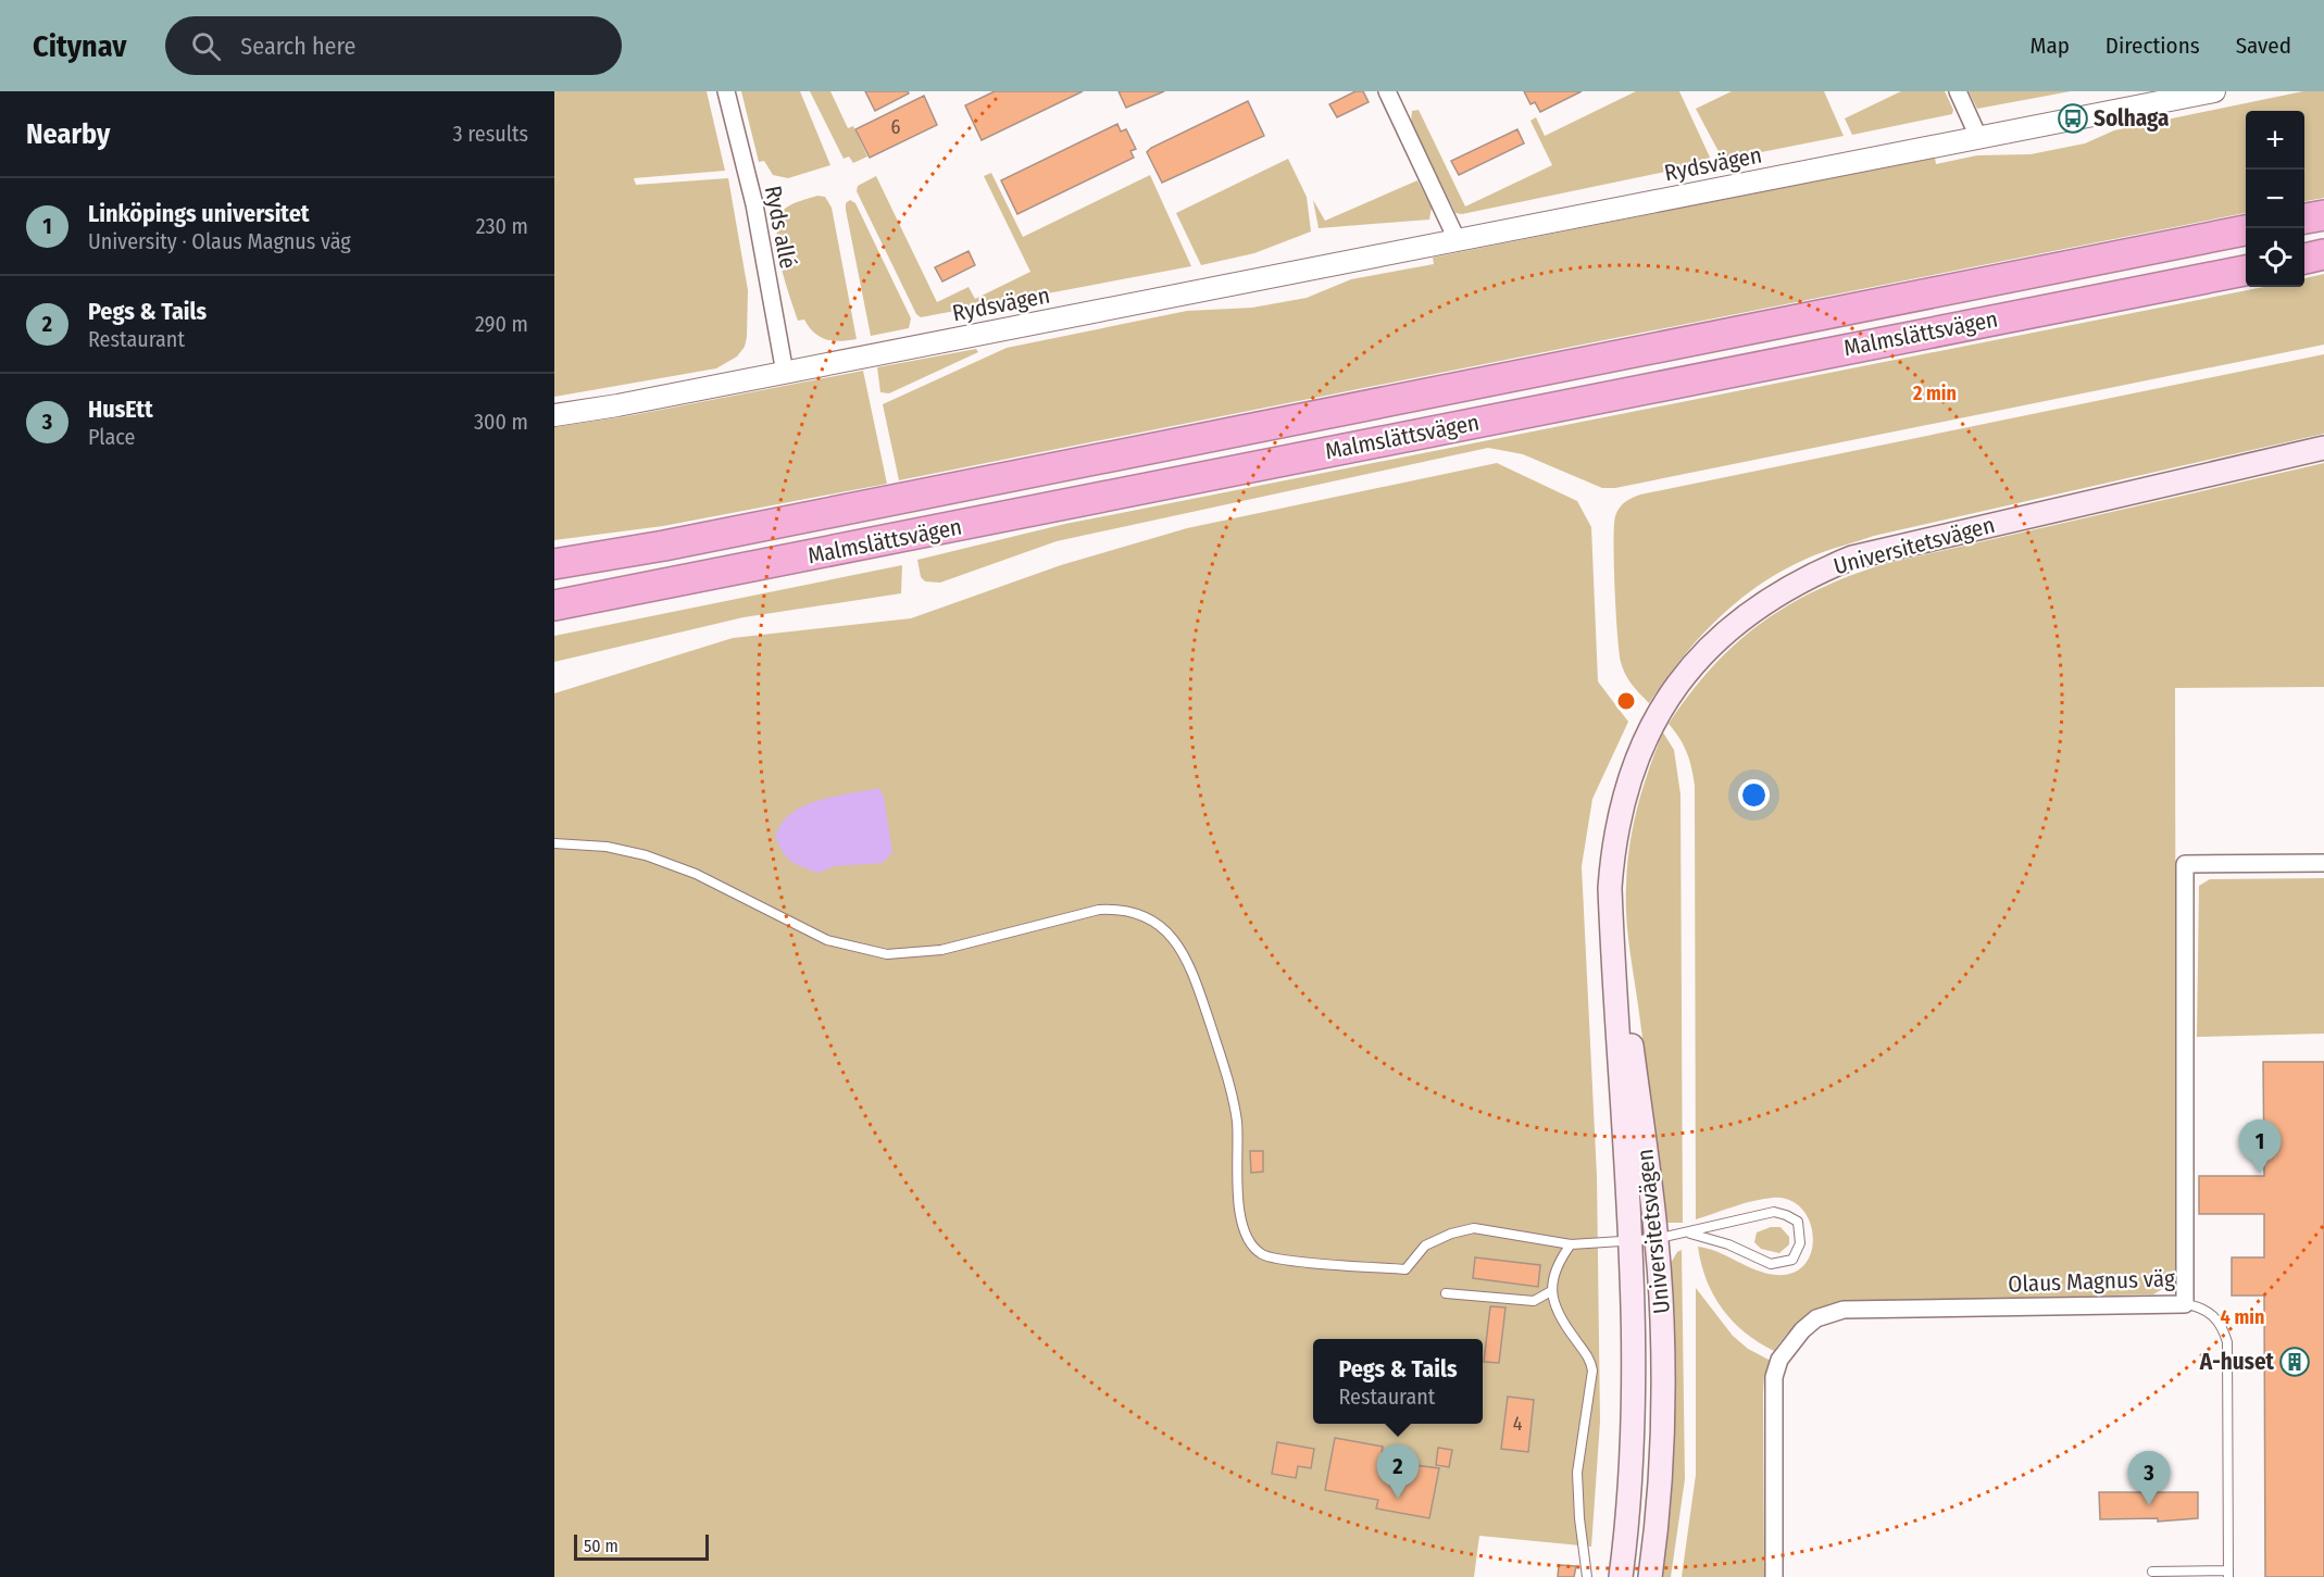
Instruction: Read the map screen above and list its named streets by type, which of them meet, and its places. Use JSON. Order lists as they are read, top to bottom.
{
  "streets": {
    "highway": ["Malmslättsvägen"],
    "main road": ["Universitetsvägen"],
    "street": ["Rydsvägen", "Ryds allé", "Olaus Magnus väg"]
  },
  "crossings": [
    ["Rydsvägen", "Ryds allé"]
  ],
  "places": {
    "bus stop": ["Solhaga"],
    "building": ["A-huset"]
  },
  "house_numbers": ["6", "4"],
  "scale_bar": "50 m",
  "page": {
    "header": "Citynav",
    "search": "Search here",
    "nav": ["Map", "Directions", "Saved"],
    "heading": ["Nearby", "3 results"],
    "map_buttons": ["+", "−"],
    "list": [
      {
        "mark": "1",
        "name": "Linköpings universitet",
        "note": "University · Olaus Magnus väg",
        "value": "230 m"
      },
      {
        "mark": "2",
        "name": "Pegs & Tails",
        "note": "Restaurant",
        "value": "290 m"
      },
      {
        "mark": "3",
        "name": "HusEtt",
        "note": "Place",
        "value": "300 m"
      }
    ],
    "pins": ["1", "2", "3"],
    "popup": ["Pegs & Tails", "Restaurant"],
    "scale": "50 m"
  },
  "rings": ["2 min", "4 min"]
}
